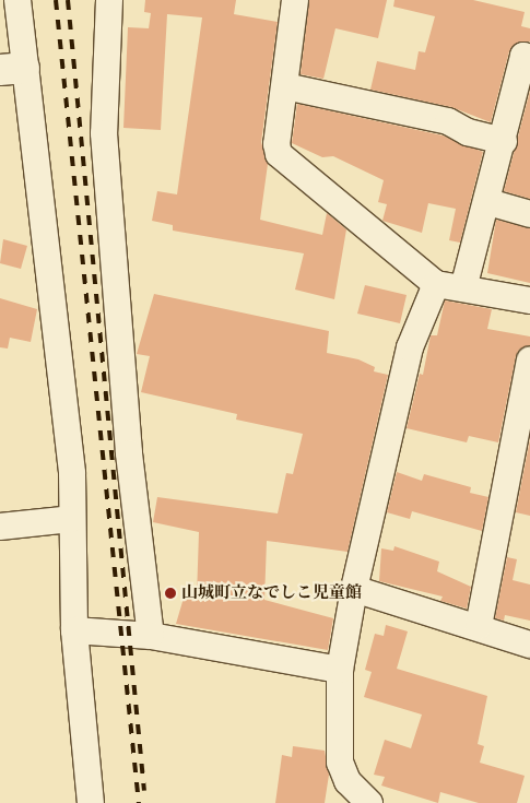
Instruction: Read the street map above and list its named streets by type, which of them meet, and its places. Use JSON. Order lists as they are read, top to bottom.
{
  "places": ["山城町立なでしこ児童館"]
}
